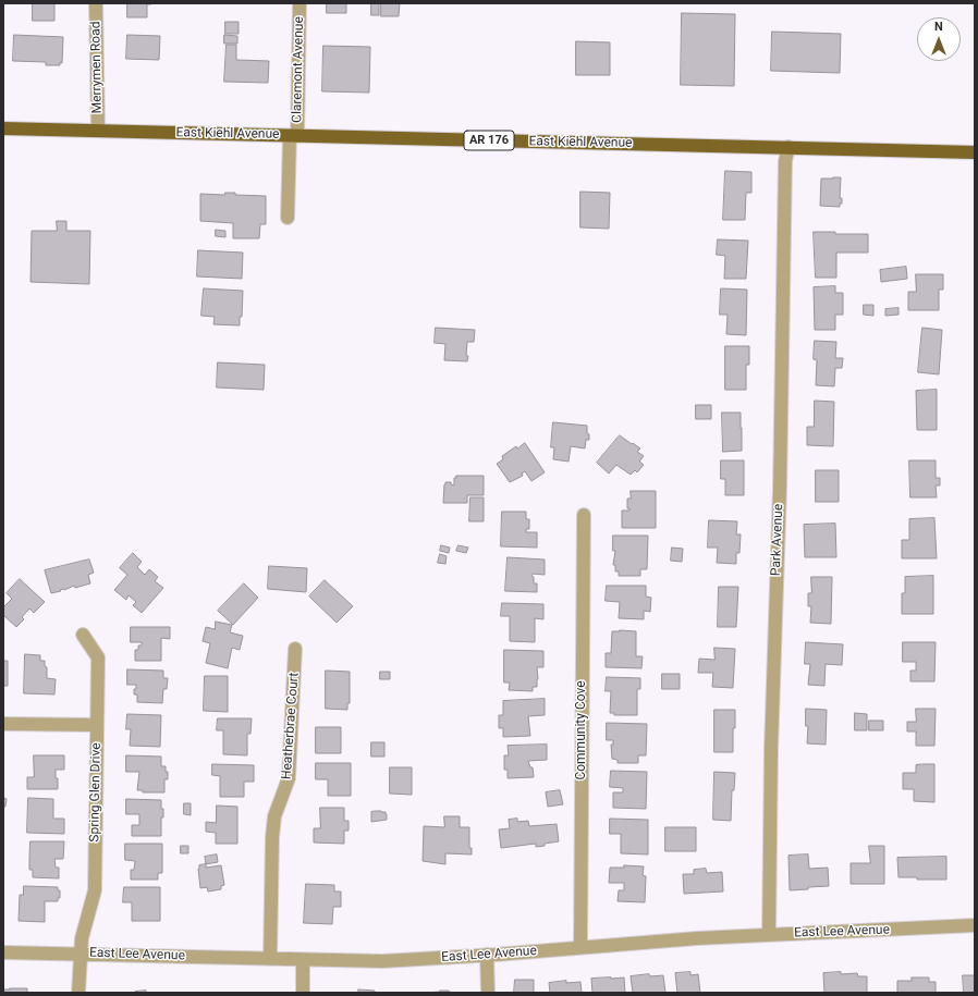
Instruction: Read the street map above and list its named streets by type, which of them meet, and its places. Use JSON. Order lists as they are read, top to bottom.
{
  "streets": {
    "main road": ["East Kiehl Avenue", "AR 176"],
    "street": [
      "Merrymen Road",
      "Claremont Avenue",
      "Park Avenue",
      "Heatherbrae Court",
      "Community Cove",
      "Spring Glen Drive",
      "East Lee Avenue"
    ]
  },
  "crossings": [
    ["Merrymen Road", "East Kiehl Avenue"],
    ["Claremont Avenue", "East Kiehl Avenue"],
    ["East Kiehl Avenue", "Park Avenue"],
    ["Park Avenue", "East Lee Avenue"],
    ["Heatherbrae Court", "East Lee Avenue"],
    ["Community Cove", "East Lee Avenue"],
    ["Spring Glen Drive", "East Lee Avenue"]
  ],
  "north": "top"
}
